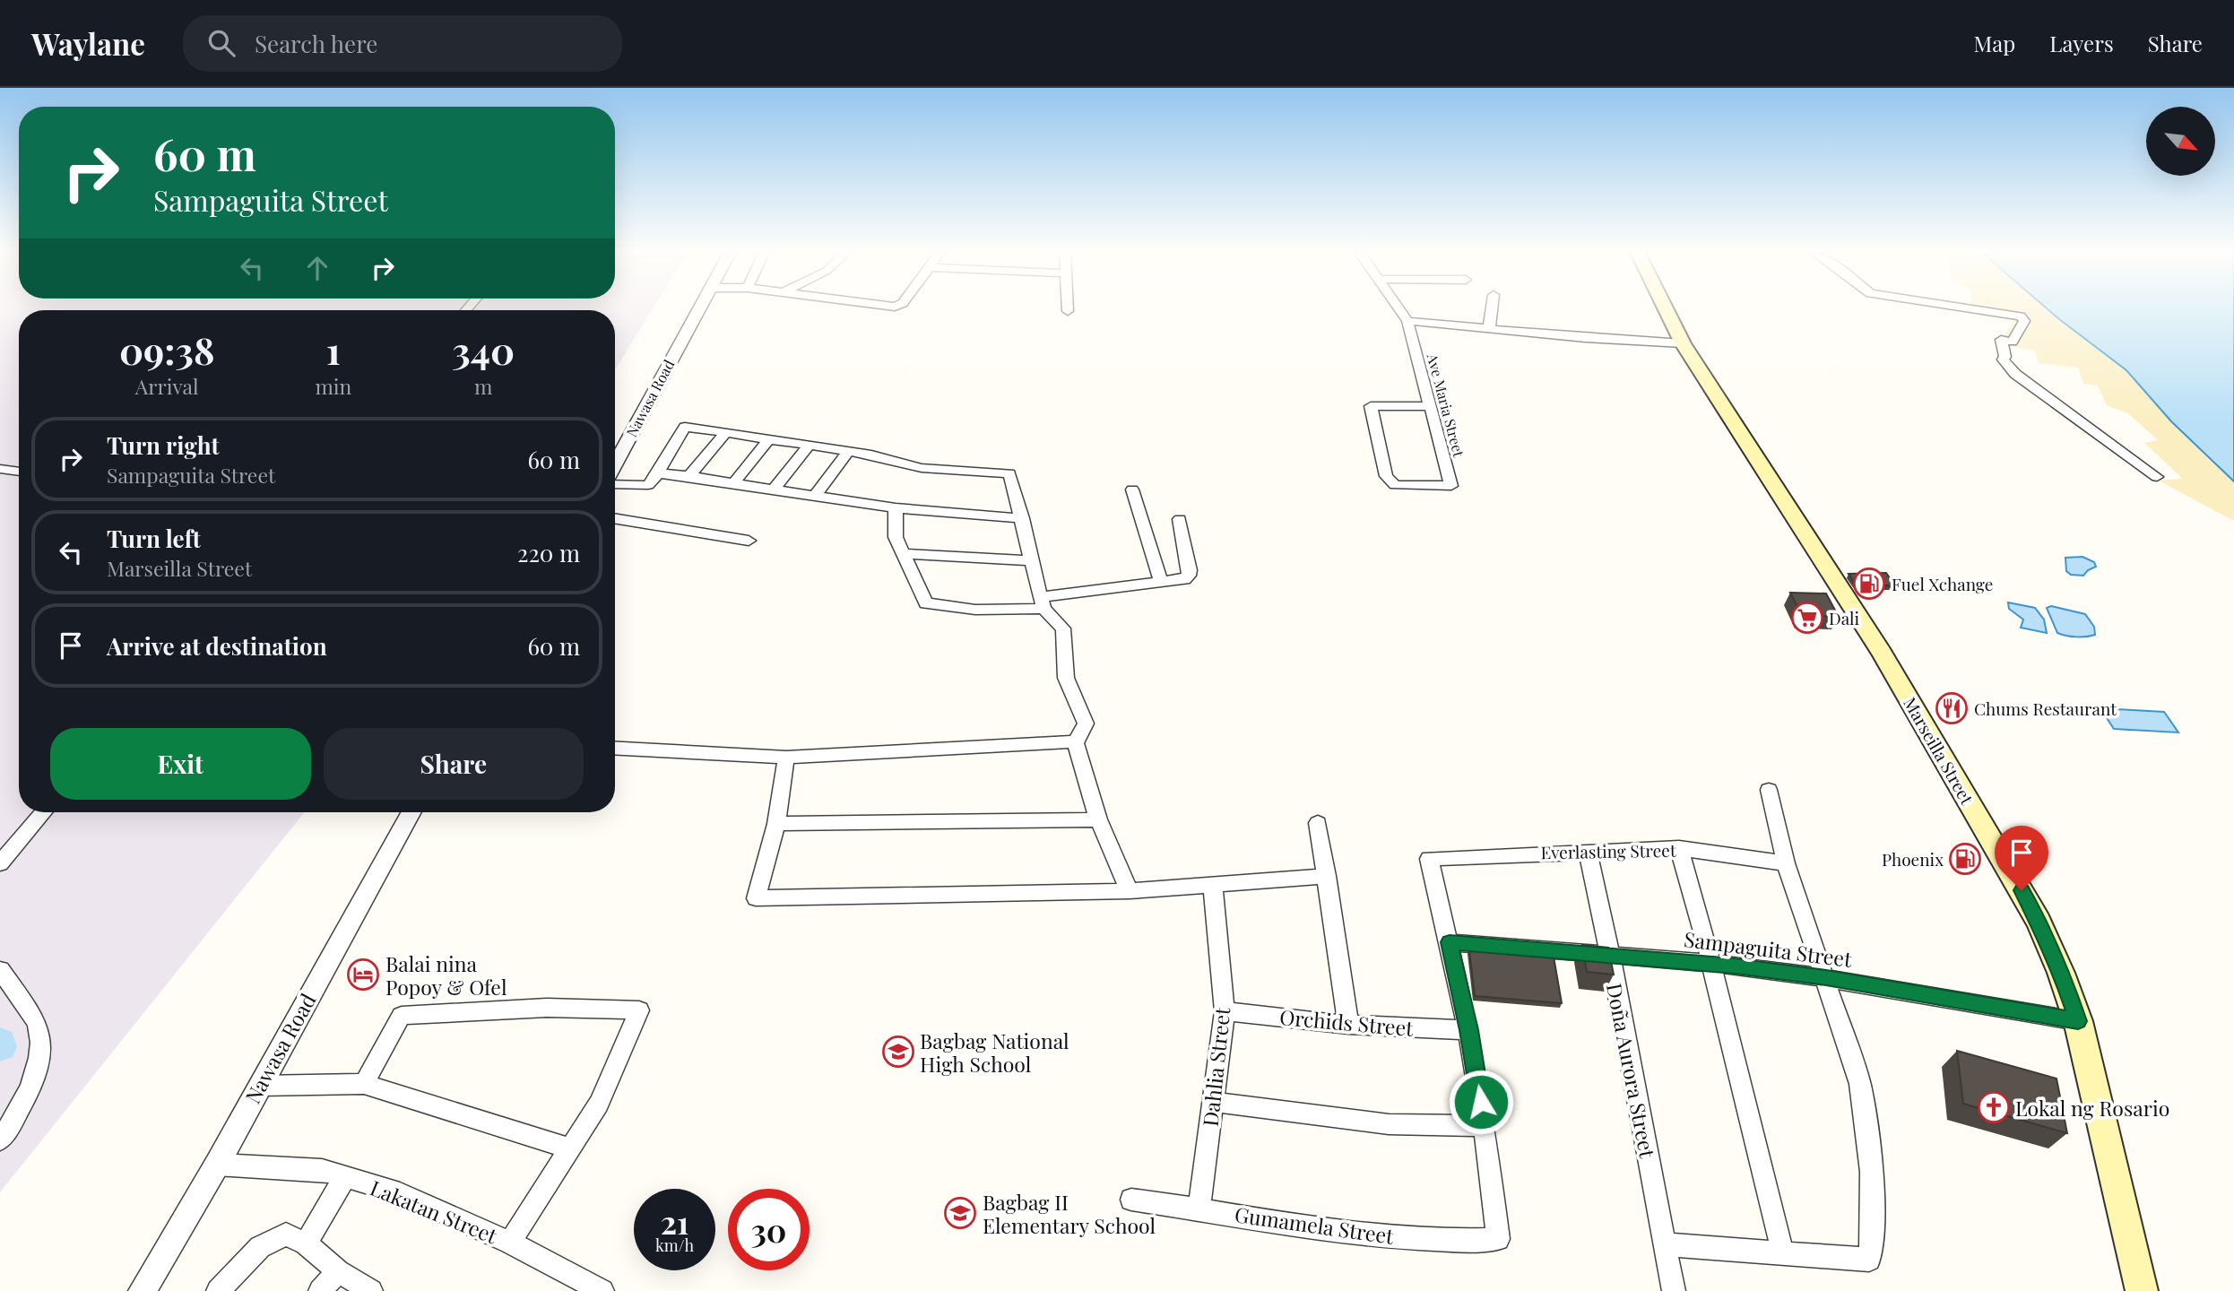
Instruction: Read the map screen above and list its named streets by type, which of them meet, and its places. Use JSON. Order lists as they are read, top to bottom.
{
  "streets": {
    "main road": ["Marseilla Street"],
    "street": [
      "Nawasa Road",
      "Ave Maria Street",
      "Everlasting Street",
      "Sampaguita Street",
      "Orchids Street",
      "Dahlia Street",
      "Doña Aurora Street",
      "Lakatan Street",
      "Gumamela Street"
    ]
  },
  "crossings": [
    ["Nawasa Road", "Lakatan Street"],
    ["Marseilla Street", "Sampaguita Street"],
    ["Everlasting Street", "Sampaguita Street"],
    ["Everlasting Street", "Doña Aurora Street"],
    ["Sampaguita Street", "Doña Aurora Street"],
    ["Orchids Street", "Dahlia Street"],
    ["Dahlia Street", "Gumamela Street"]
  ],
  "places": {
    "fuel station": ["Fuel Xchange", "Phoenix"],
    "supermarket": ["Dali"],
    "restaurant": ["Chums Restaurant"],
    "hotel": ["Balai nina Popoy & Ofel"],
    "school or university": ["Bagbag National High School", "Bagbag II Elementary School"],
    "church": ["Lokal ng Rosario"]
  },
  "north": "bottom right",
  "page": {
    "header": "Waylane",
    "search": "Search here",
    "nav": ["Map", "Layers", "Share"],
    "turn": ["60 m", "Sampaguita Street"],
    "eta": [
      "09:38",
      "Arrival",
      "1",
      "min",
      "340",
      "m"
    ],
    "list": [
      {
        "name": "Turn right",
        "note": "Sampaguita Street",
        "value": "60 m"
      },
      {
        "name": "Turn left",
        "note": "Marseilla Street",
        "value": "220 m"
      },
      {
        "name": "Arrive at destination",
        "value": "60 m"
      }
    ],
    "buttons": ["Exit", "Share"],
    "speed": "21 km/h",
    "limit": "30"
  }
}
